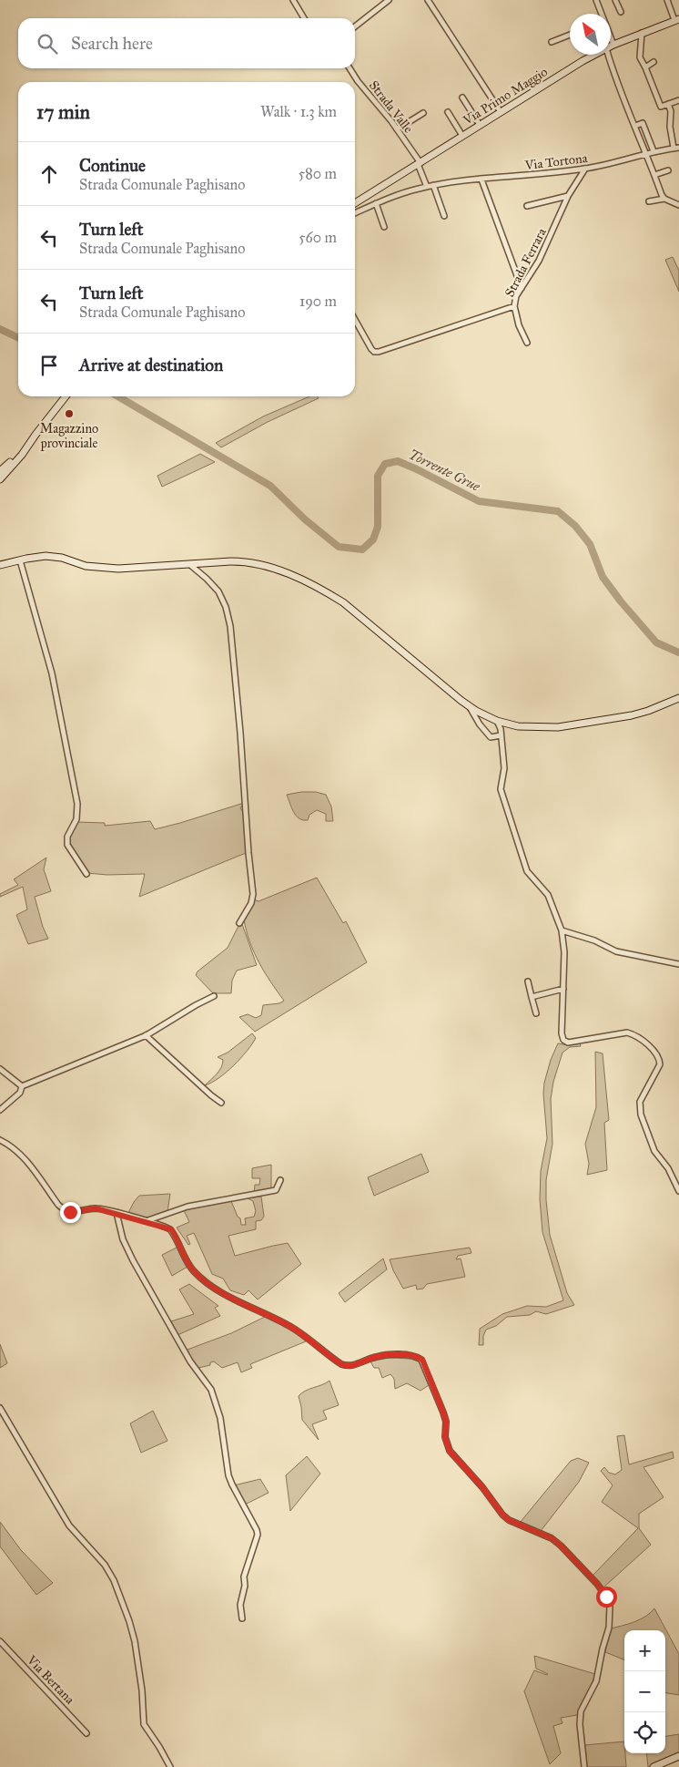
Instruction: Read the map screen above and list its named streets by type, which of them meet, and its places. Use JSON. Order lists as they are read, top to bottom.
{
  "streets": {
    "main road": ["Via Primo Maggio"],
    "street": [
      "Strada Valle",
      "Via Tortona",
      "Strada Ferrara",
      "Via Bertana"
    ]
  },
  "crossings": [
    ["Via Primo Maggio", "Strada Valle"],
    ["Strada Valle", "Via Tortona"],
    ["Via Tortona", "Strada Ferrara"]
  ],
  "water": ["Torrente Grue"],
  "places": ["Magazzino provinciale"],
  "north": "top left",
  "page": {
    "search": "Search here",
    "heading": ["17 min", "Walk · 1.3 km"],
    "list": [
      ["Continue", "Strada Comunale Paghisano", "580 m"],
      ["Turn left", "Strada Comunale Paghisano", "560 m"],
      ["Turn left", "Strada Comunale Paghisano", "190 m"],
      "Arrive at destination"
    ],
    "map_buttons": ["+", "−"]
  }
}
